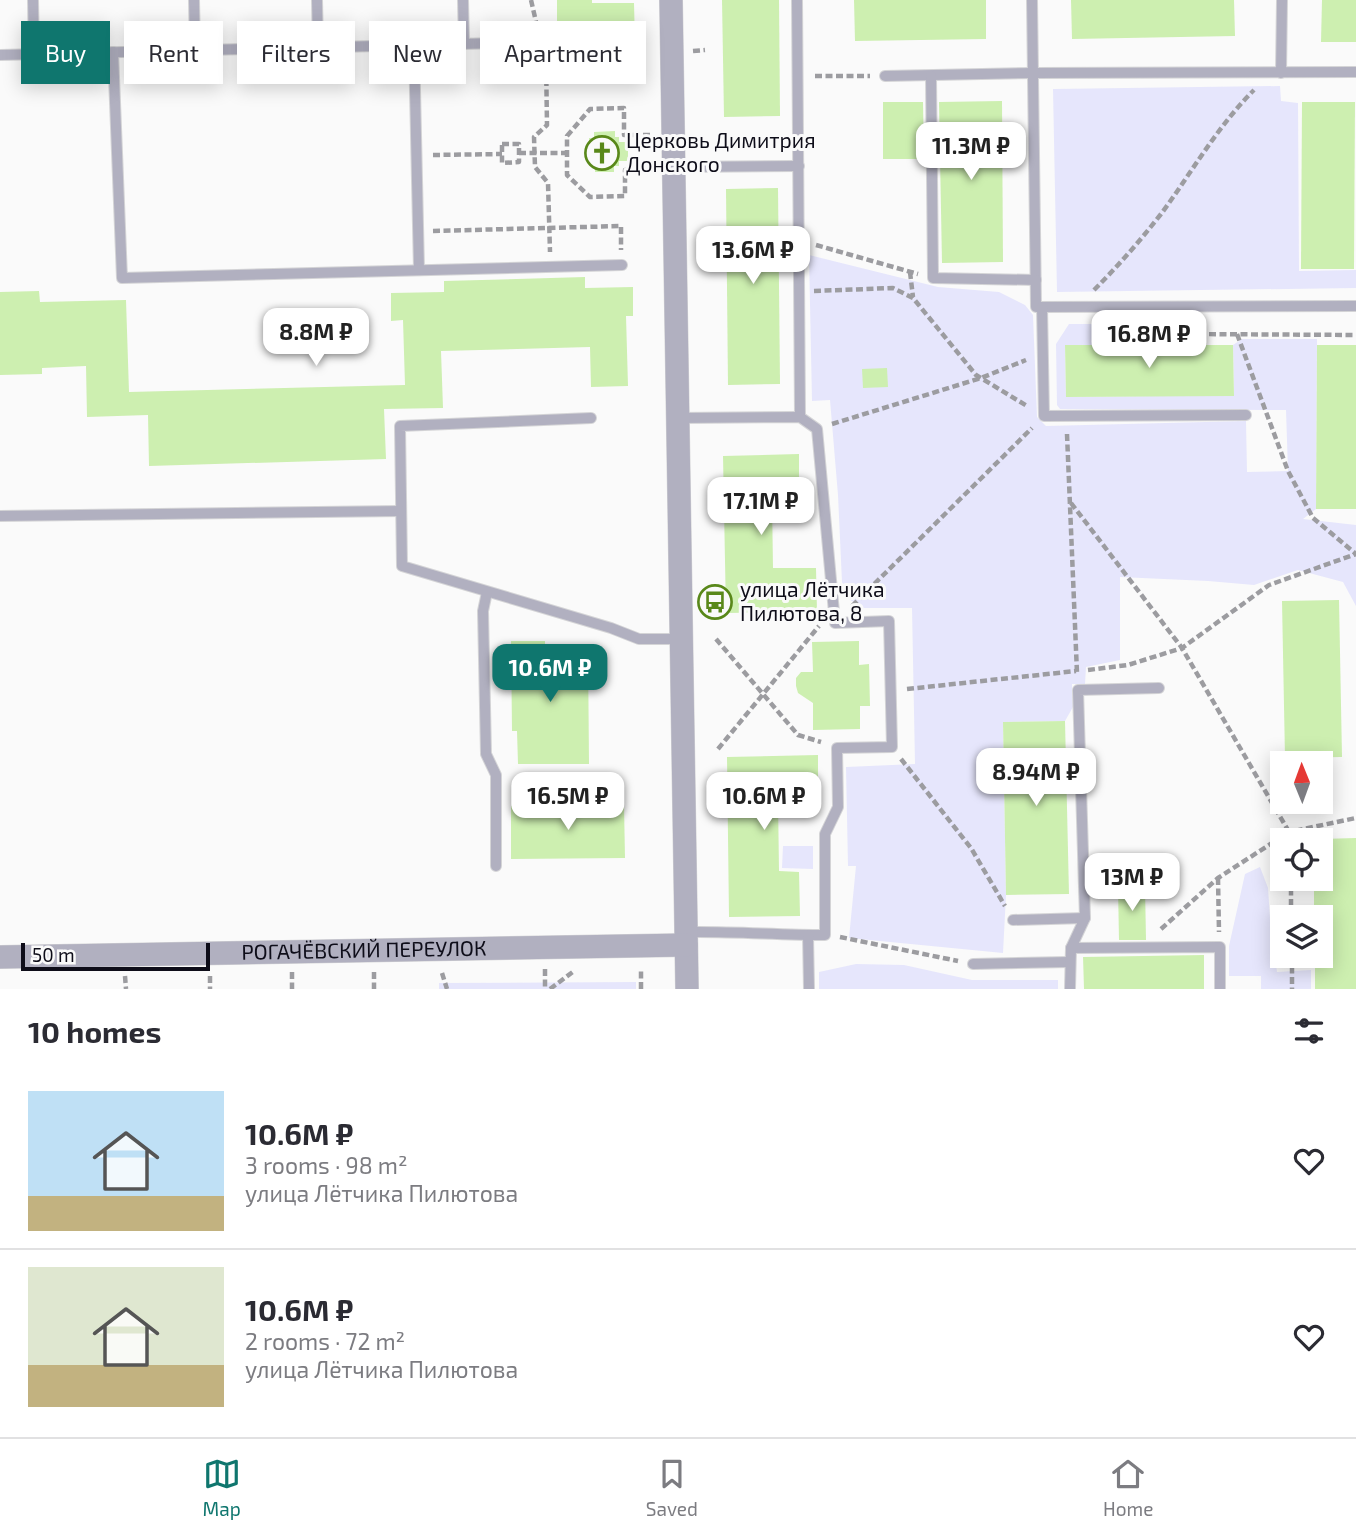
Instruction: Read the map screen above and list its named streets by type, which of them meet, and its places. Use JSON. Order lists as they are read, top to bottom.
{
  "streets": {
    "street": ["РОГАЧЁВСКИЙ ПЕРЕУЛОК"]
  },
  "places": {
    "church": ["Церковь Димитрия Донского"],
    "bus stop": ["улица Лётчика Пилютова, 8"]
  },
  "scale_bar": "50 m",
  "north": "top",
  "page": {
    "chip": [
      "Buy",
      "Rent",
      "Filters",
      "New",
      "Apartment"
    ],
    "price": [
      "11.3M ₽",
      "13.6M ₽",
      "8.8M ₽",
      "16.8M ₽",
      "17.1M ₽",
      "10.6M ₽",
      "8.94M ₽",
      "16.5M ₽",
      "10.6M ₽",
      "13M ₽"
    ],
    "scale": "50 m",
    "heading": "10 homes",
    "list": [
      {
        "name": "10.6M ₽",
        "note": "3 rooms · 98 m² · улица Лётчика Пилютова"
      },
      {
        "name": "10.6M ₽",
        "note": "2 rooms · 72 m² · улица Лётчика Пилютова"
      }
    ],
    "tabs": ["Map", "Saved", "Home"]
  }
}
